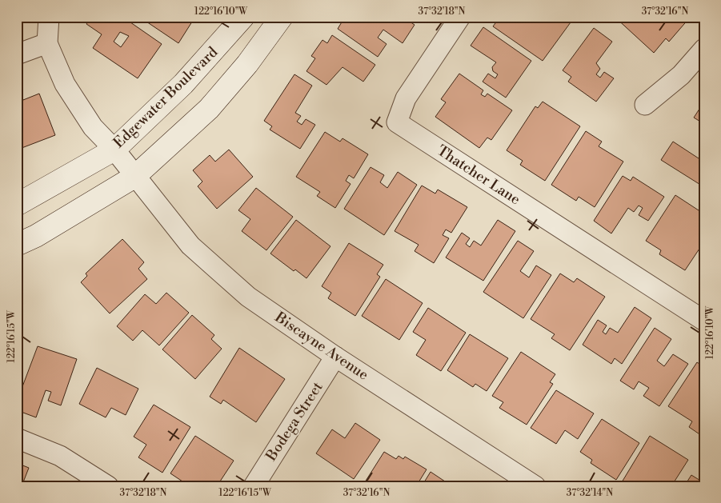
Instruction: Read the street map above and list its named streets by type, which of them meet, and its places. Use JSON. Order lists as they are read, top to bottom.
{
  "streets": {
    "street": [
      "Edgewater Boulevard",
      "Thatcher Lane",
      "Biscayne Avenue",
      "Bodega Street"
    ]
  },
  "crossings": [
    ["Edgewater Boulevard", "Biscayne Avenue"],
    ["Biscayne Avenue", "Bodega Street"]
  ],
  "coordinates": [
    "122°16'10\"W",
    "37°32'18\"N",
    "37°32'16\"N",
    "122°16'15\"W",
    "37°32'14\"N"
  ]
}
